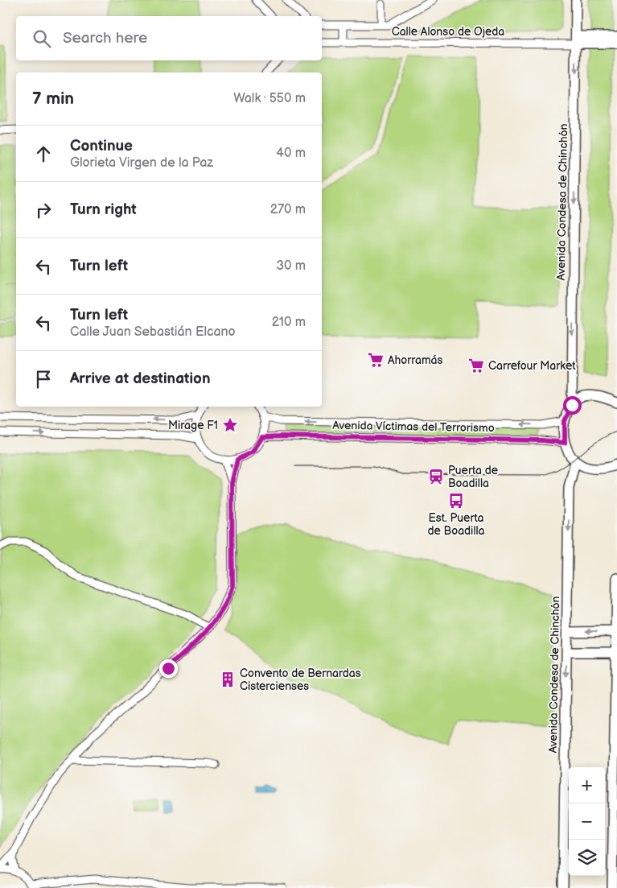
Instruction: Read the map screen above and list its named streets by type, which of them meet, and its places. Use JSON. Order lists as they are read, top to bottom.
{
  "streets": {
    "street": ["Calle Alonso de Ojeda", "Avenida Condesa de Chinchón", "Avenida Víctimas del Terrorismo"]
  },
  "crossings": [
    ["Calle Alonso de Ojeda", "Avenida Condesa de Chinchón"]
  ],
  "places": {
    "supermarket": ["Ahorramás", "Carrefour Market"],
    "place": ["Mirage F1"],
    "station": ["Puerta de Boadilla"],
    "bus stop": ["Est. Puerta de Boadilla"],
    "building": ["Convento de Bernardas Cistercienses"]
  },
  "page": {
    "search": "Search here",
    "heading": ["7 min", "Walk · 550 m"],
    "list": [
      ["Continue", "Glorieta Virgen de la Paz", "40 m"],
      ["Turn right", "270 m"],
      ["Turn left", "30 m"],
      ["Turn left", "Calle Juan Sebastián Elcano", "210 m"],
      "Arrive at destination"
    ],
    "map_buttons": ["+", "−"]
  }
}
